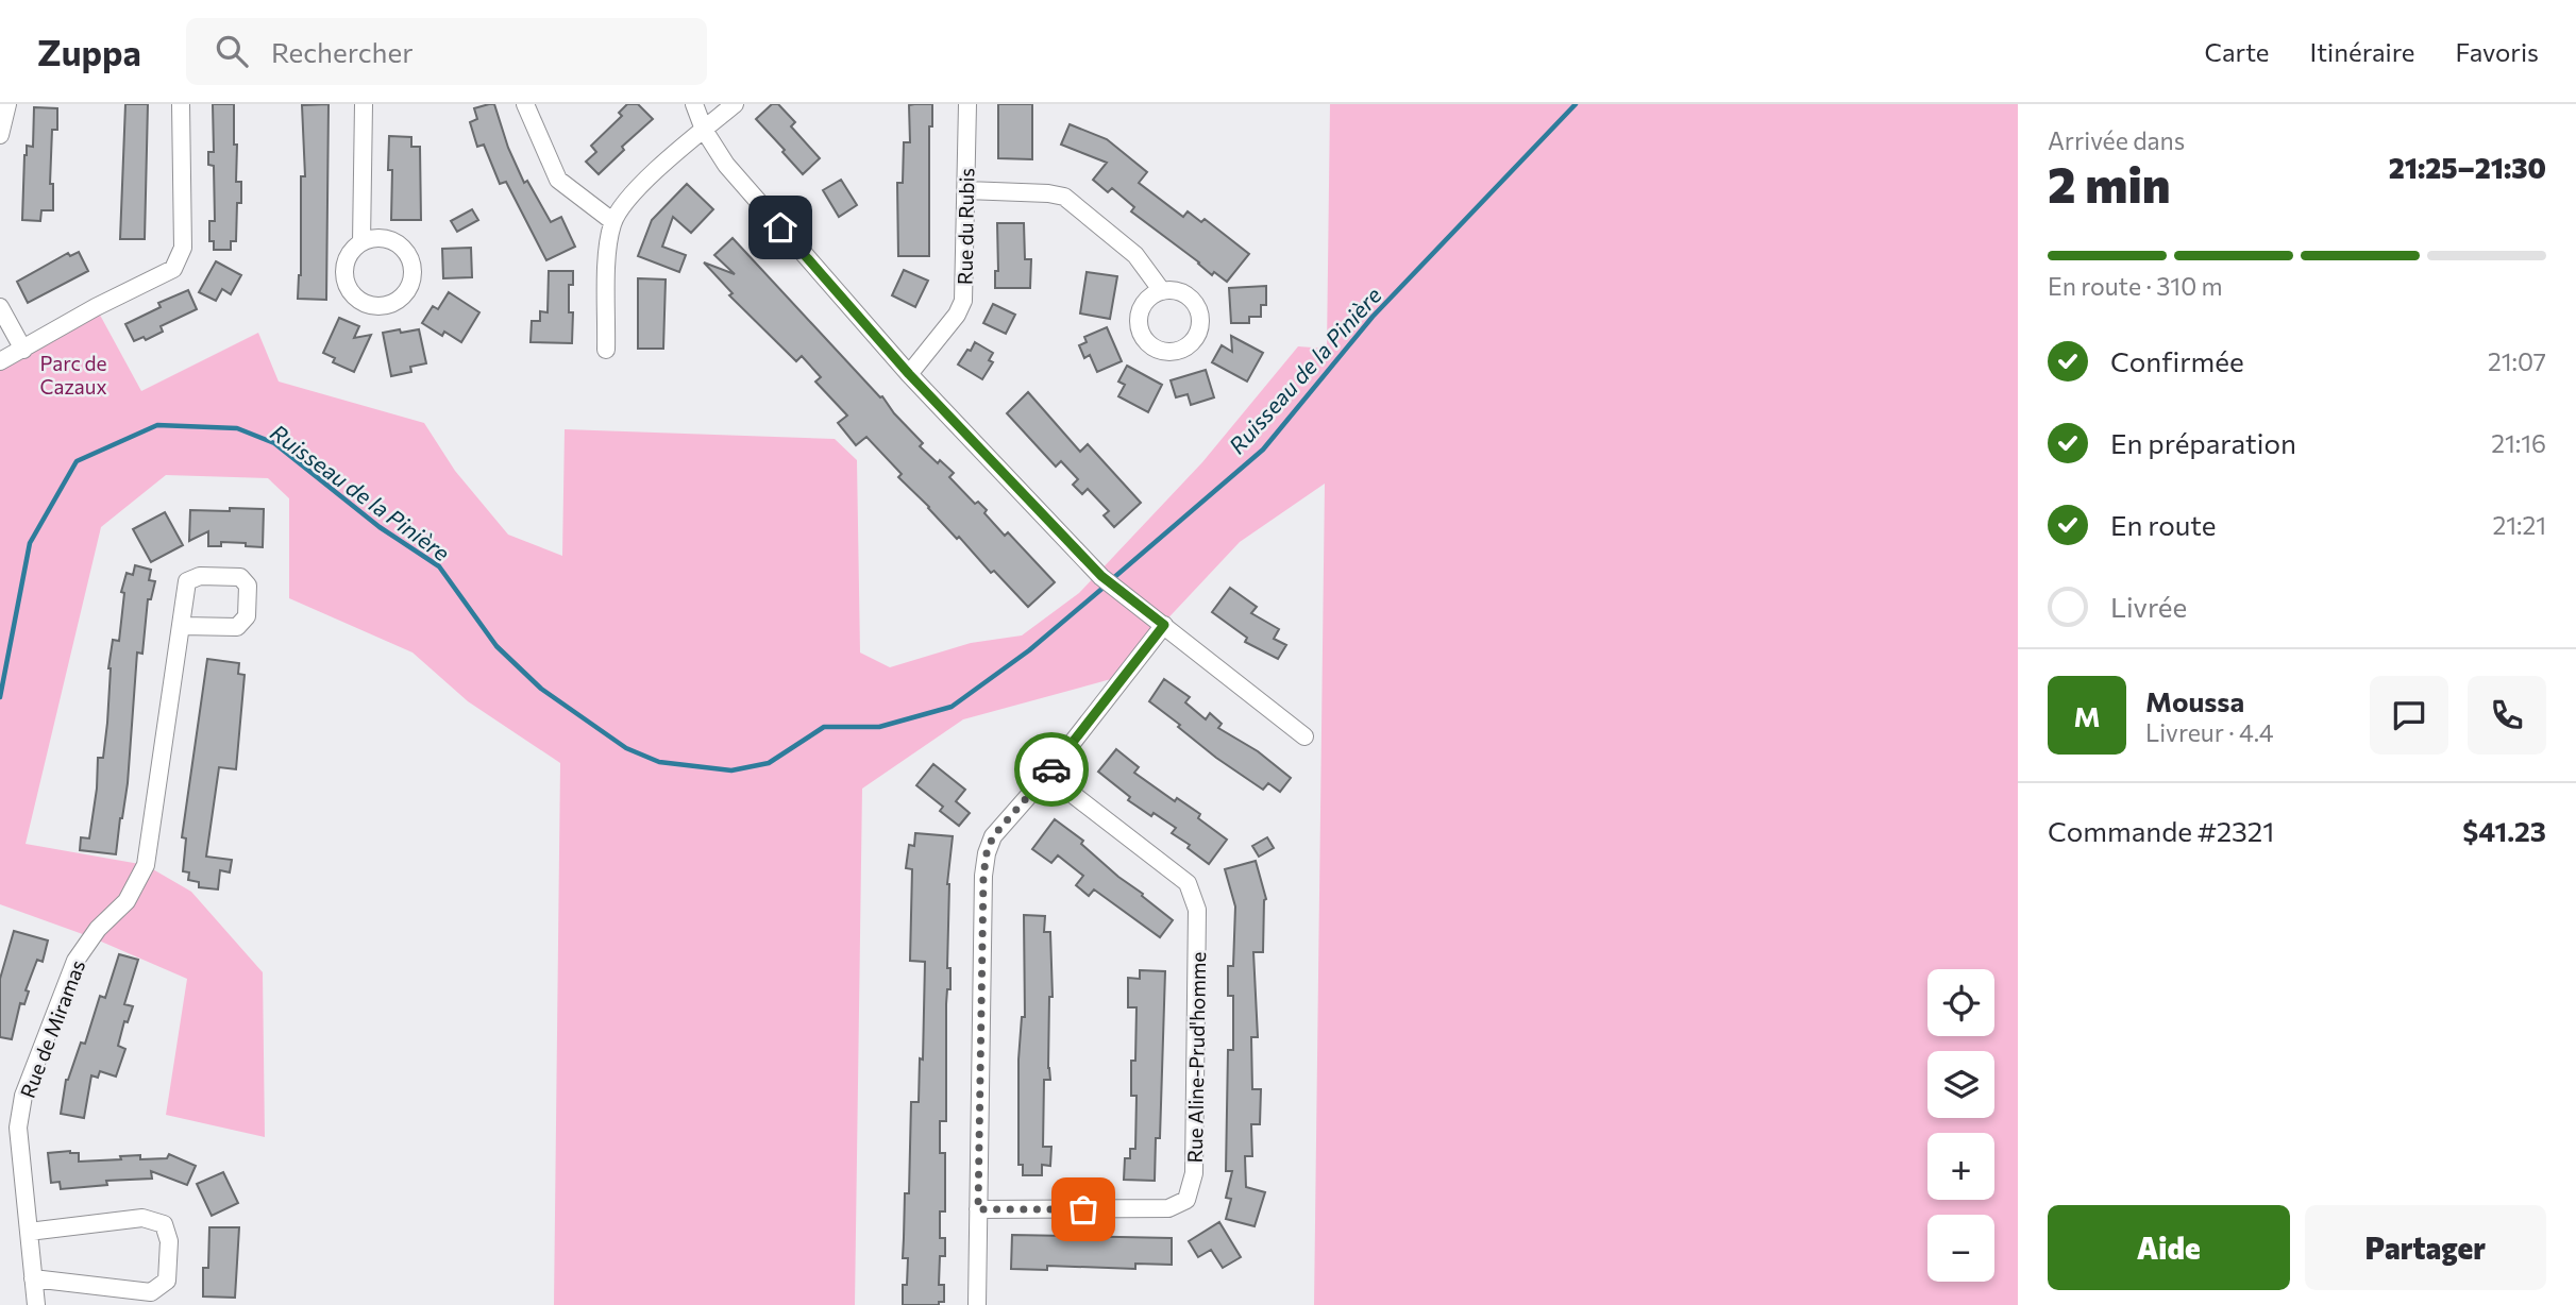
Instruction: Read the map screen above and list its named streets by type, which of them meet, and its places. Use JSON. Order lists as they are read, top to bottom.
{
  "streets": {
    "street": ["Rue du Rubis", "Rue de Miramas", "Rue Aline-Prud'homme"]
  },
  "water": ["Ruisseau de la Pinière"],
  "parks": ["Parc de Cazaux"],
  "page": {
    "header": "Zuppa",
    "search": "Rechercher",
    "nav": ["Carte", "Itinéraire", "Favoris"],
    "heading": ["2 min", "Arrivée dans", "21:25–21:30"],
    "panel": [
      "Moussa",
      "Livreur · 4.4",
      "Commande #2321",
      "$41.23"
    ],
    "bar": "En route · 310 m",
    "list": [
      ["Confirmée", "21:07"],
      ["En préparation", "21:16"],
      ["En route", "21:21"],
      "Livrée"
    ],
    "round": "M",
    "map_buttons": ["+", "−"],
    "buttons": ["Aide", "Partager"]
  }
}
